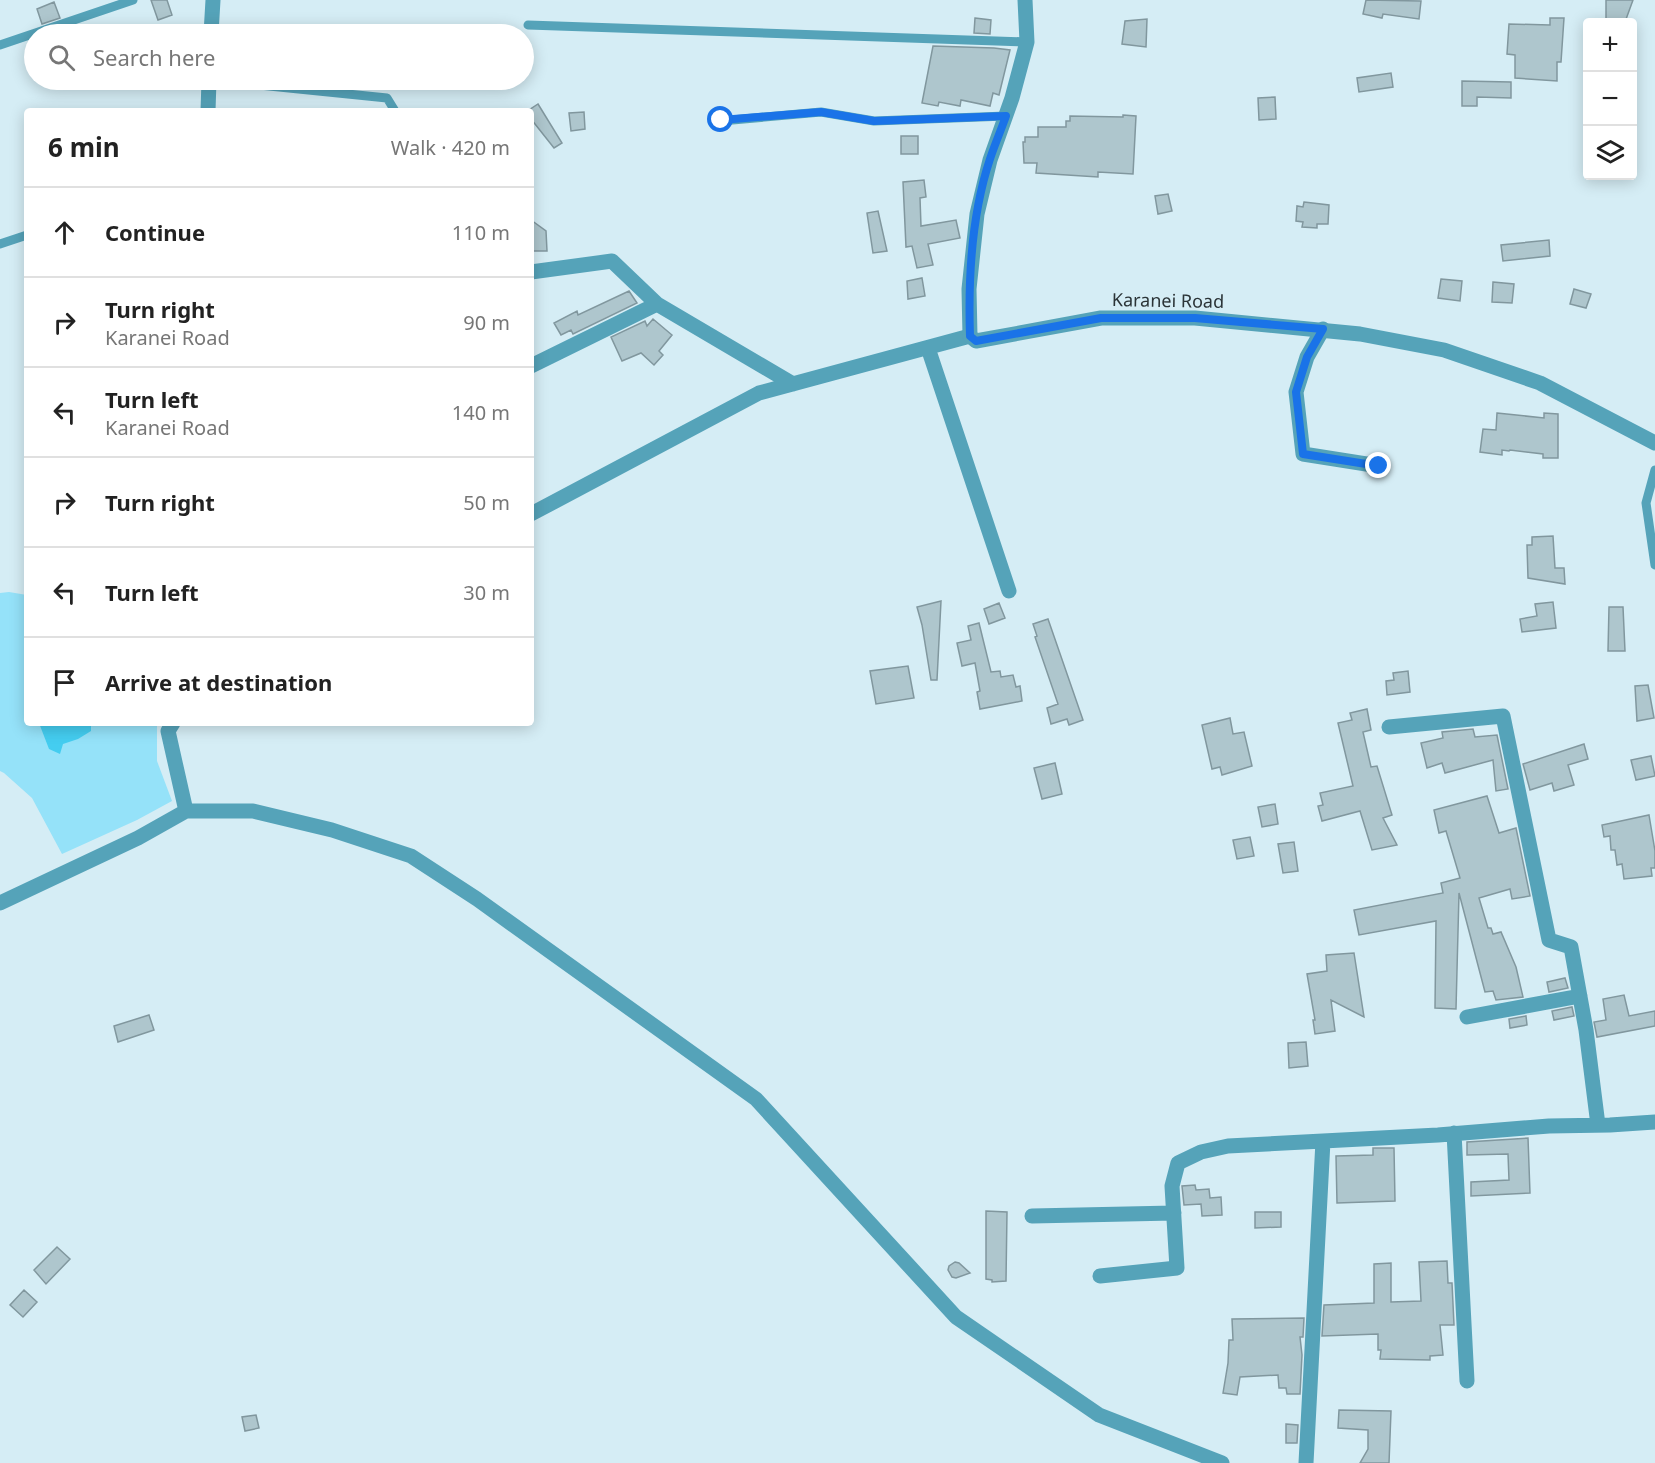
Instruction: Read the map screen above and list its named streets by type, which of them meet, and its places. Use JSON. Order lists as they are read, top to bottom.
{
  "streets": {
    "street": ["Karanei Road"]
  },
  "page": {
    "map_buttons": ["+", "−"],
    "search": "Search here",
    "heading": ["6 min", "Walk · 420 m"],
    "list": [
      ["Continue", "110 m"],
      ["Turn right", "Karanei Road", "90 m"],
      ["Turn left", "Karanei Road", "140 m"],
      ["Turn right", "50 m"],
      ["Turn left", "30 m"],
      "Arrive at destination"
    ]
  }
}
